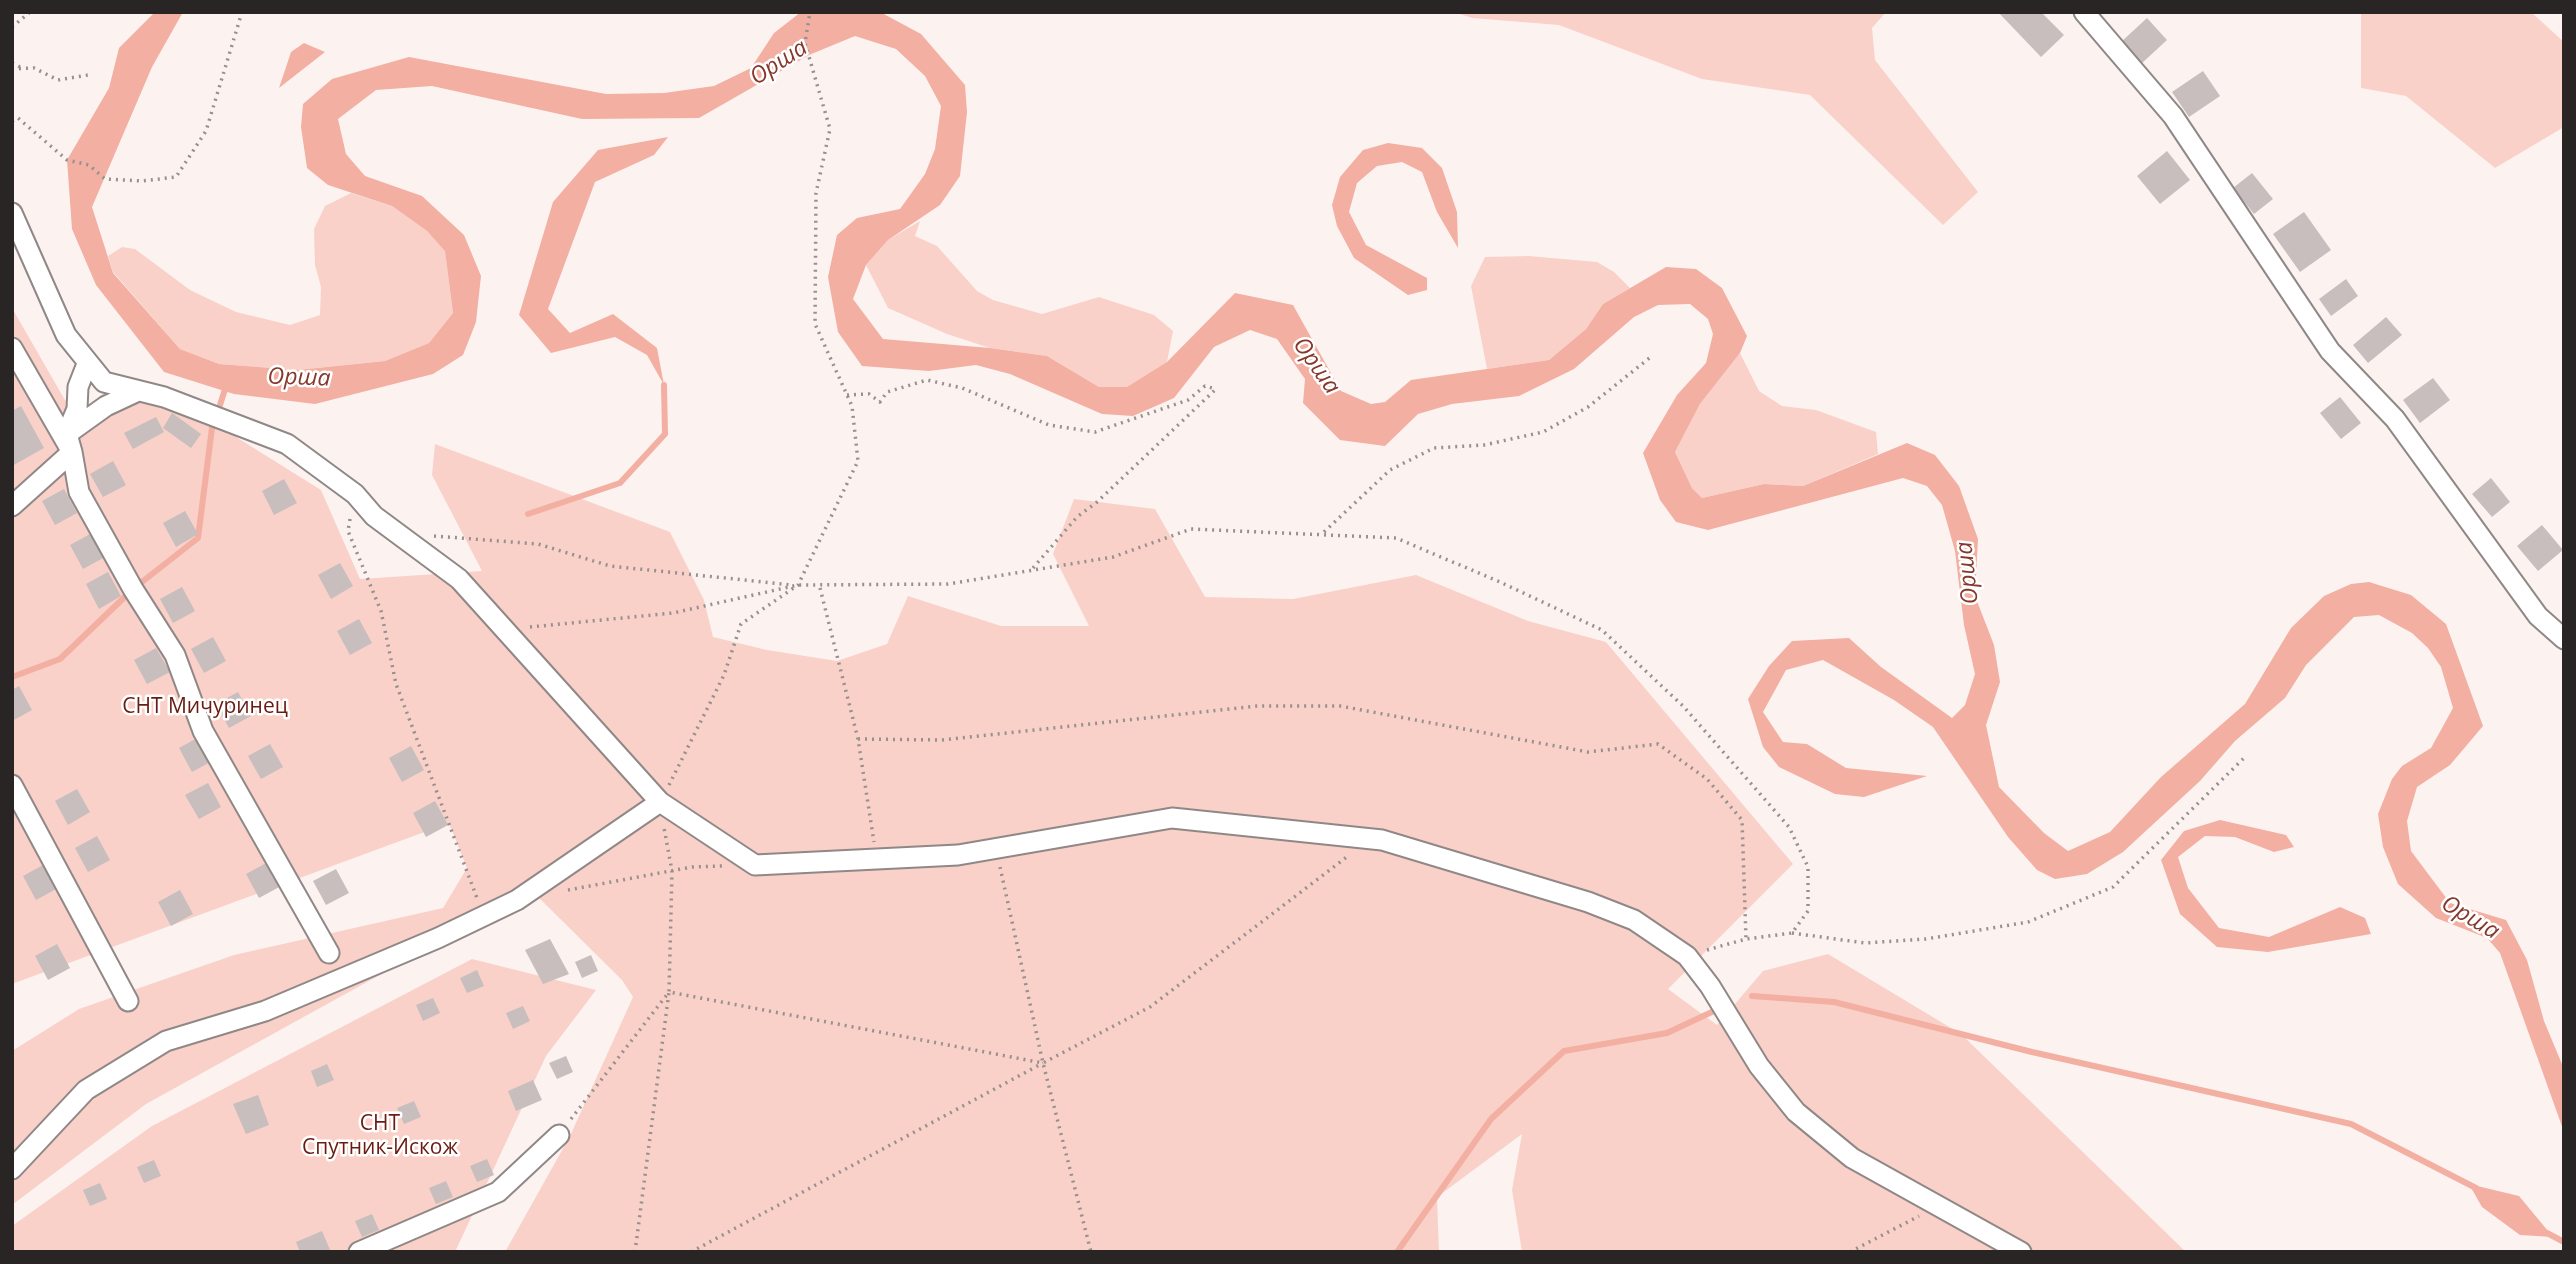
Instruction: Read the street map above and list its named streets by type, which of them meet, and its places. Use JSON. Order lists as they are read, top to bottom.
{
  "water": ["Орша"],
  "parks": ["СНТ Мичуринец", "СНТ Спутник-Искож"]
}
